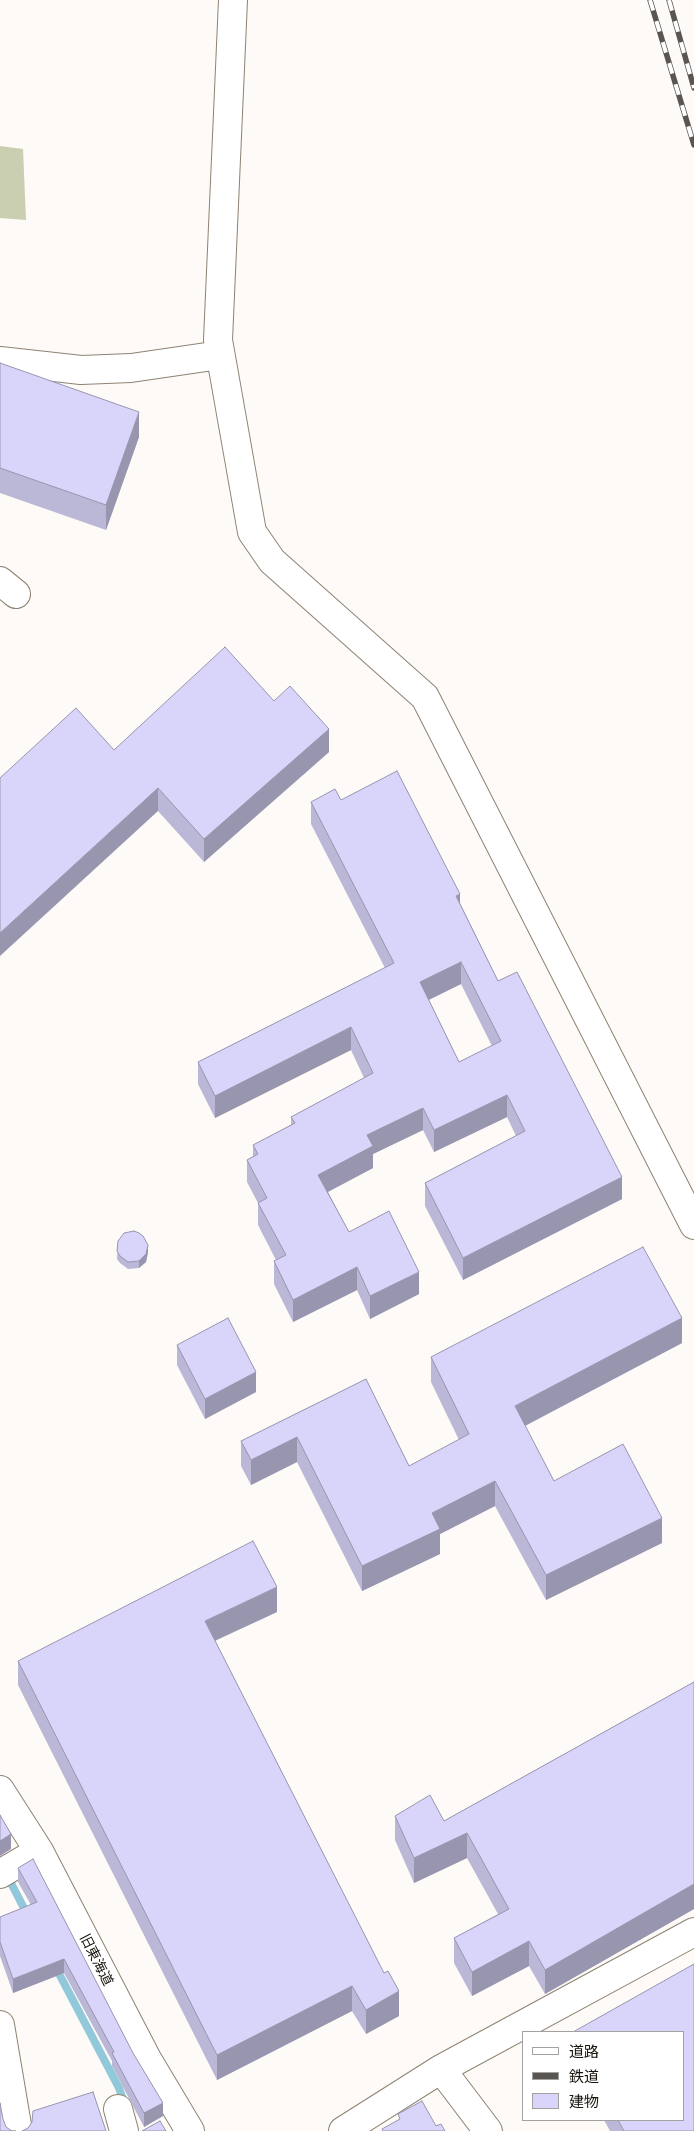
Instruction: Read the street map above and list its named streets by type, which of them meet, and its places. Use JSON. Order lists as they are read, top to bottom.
{
  "streets": {
    "street": ["旧東海道"]
  },
  "legend": ["道路", "鉄道", "建物"]
}
